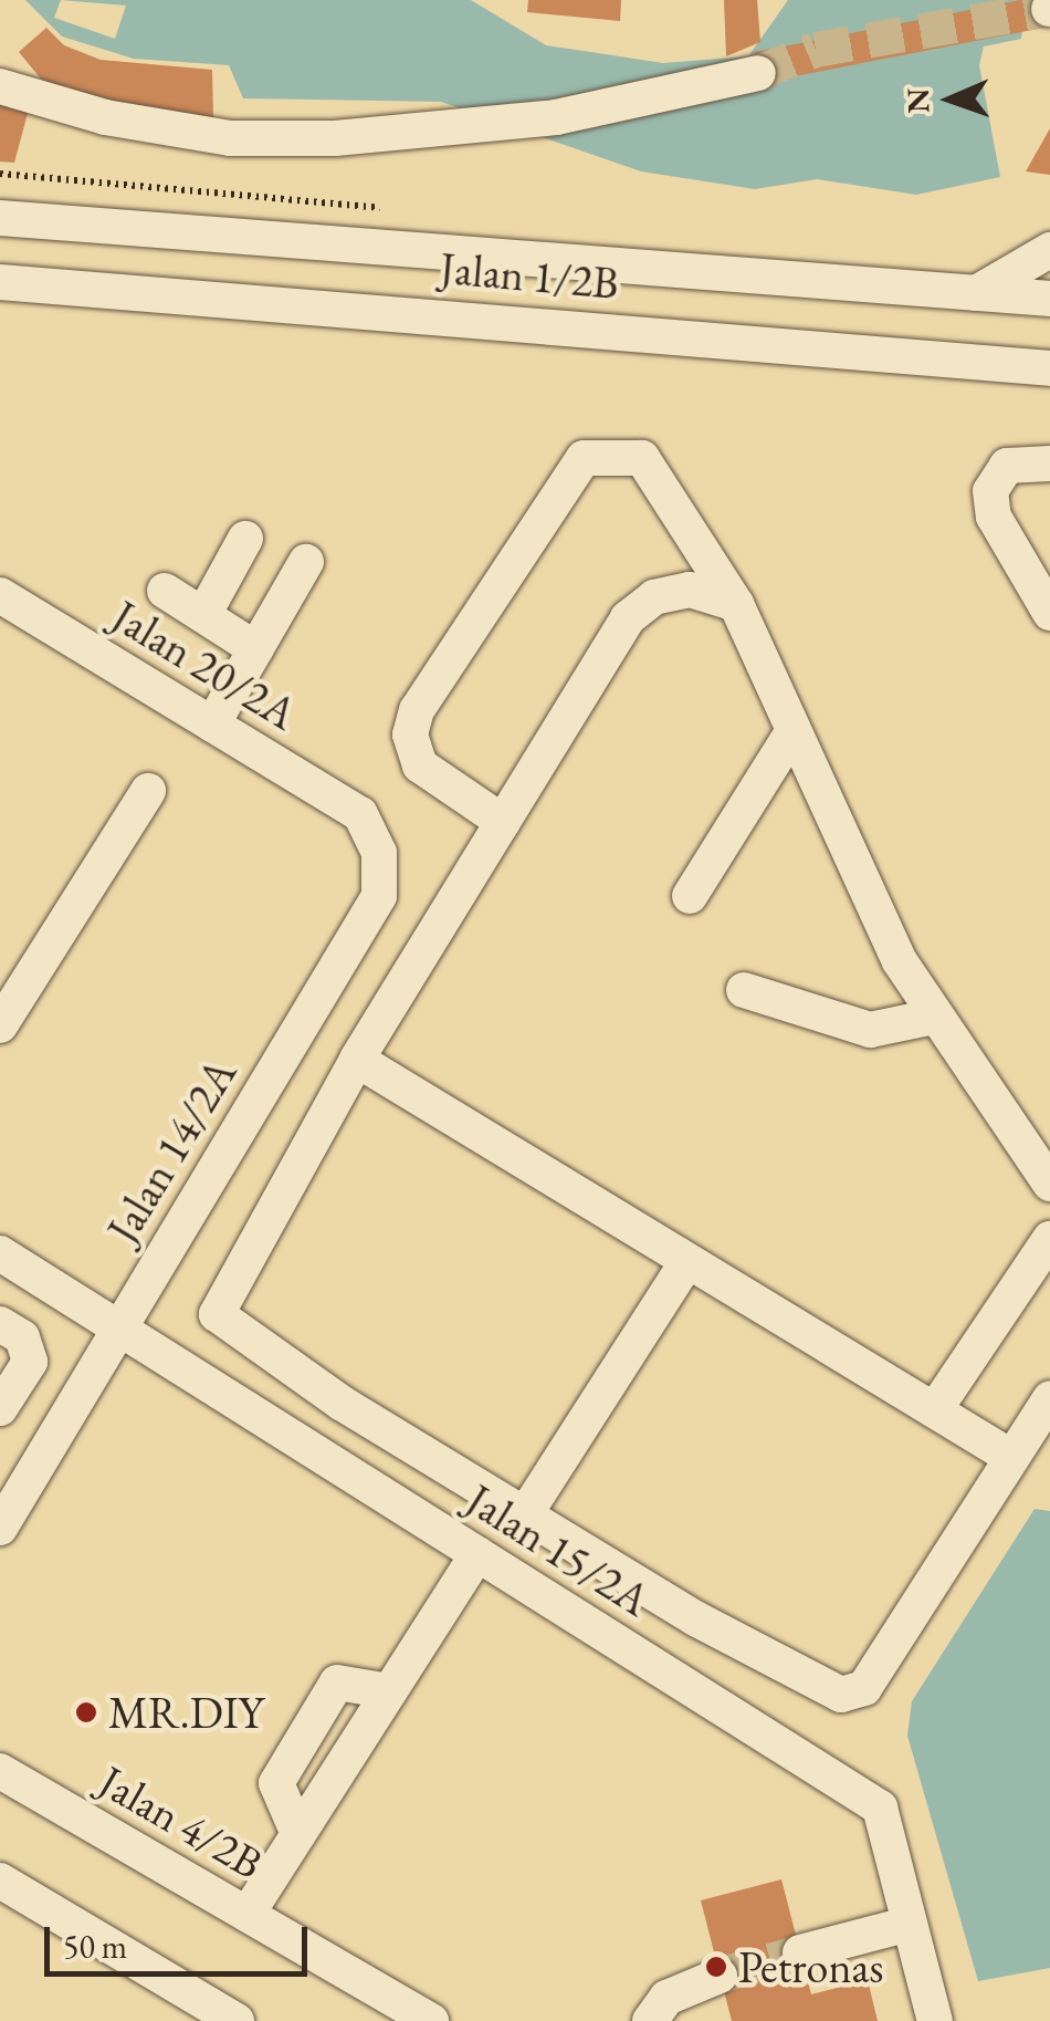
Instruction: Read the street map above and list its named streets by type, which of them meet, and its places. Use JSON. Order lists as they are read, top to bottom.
{
  "streets": {
    "street": [
      "Jalan 1/2B",
      "Jalan 20/2A",
      "Jalan 14/2A",
      "Jalan 15/2A",
      "Jalan 4/2B"
    ]
  },
  "crossings": [
    ["Jalan 20/2A", "Jalan 14/2A"],
    ["Jalan 14/2A", "Jalan 15/2A"]
  ],
  "places": ["MR.DIY", "Petronas"],
  "scale_bar": "50 m",
  "north": "left"
}
